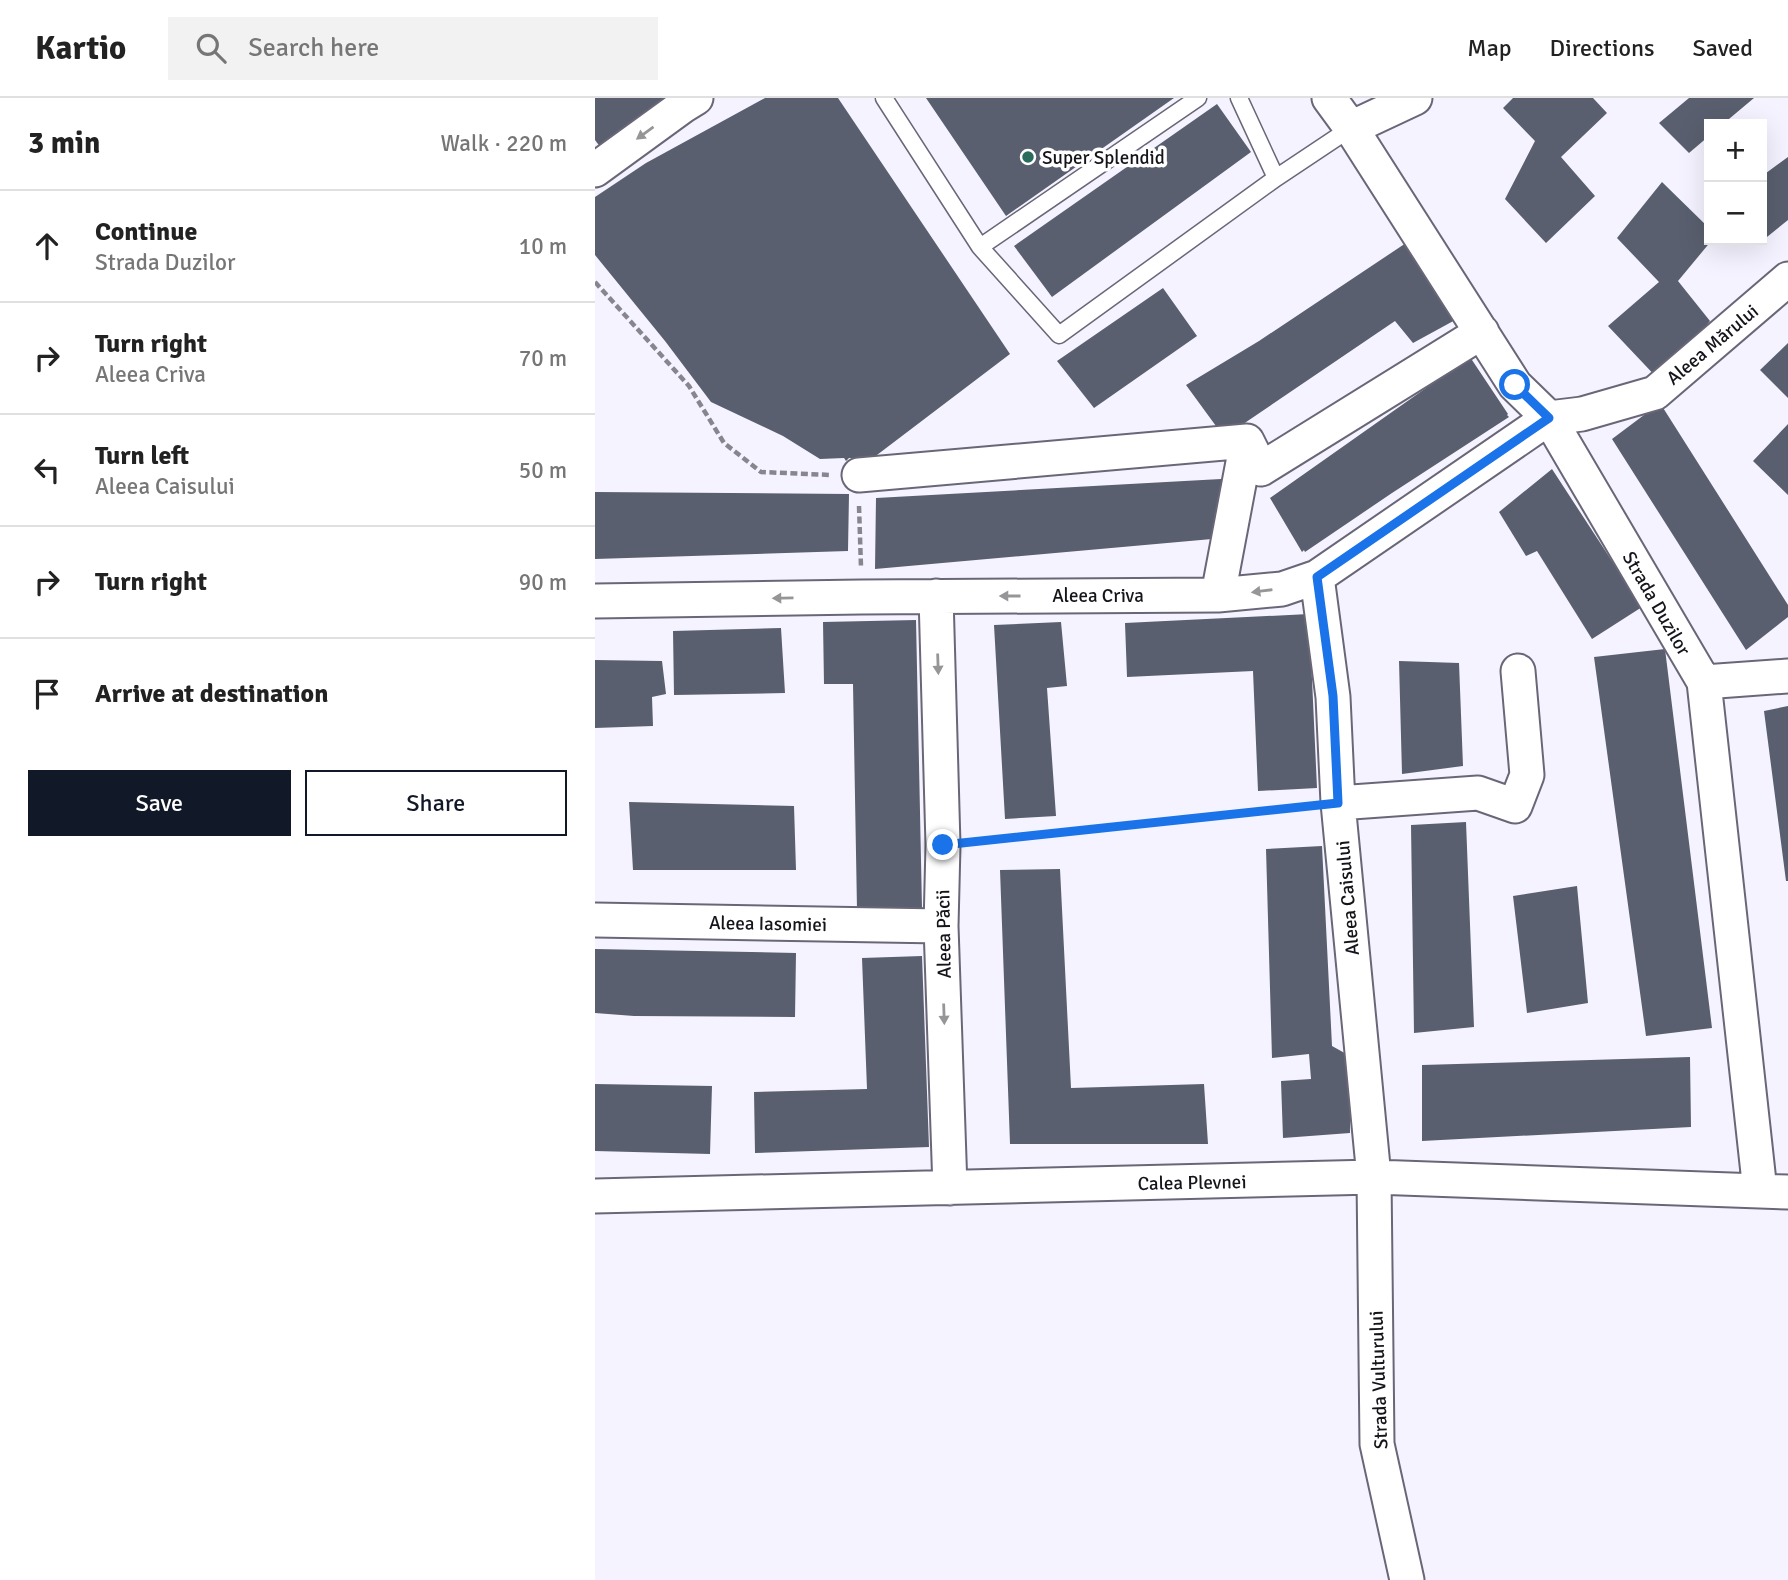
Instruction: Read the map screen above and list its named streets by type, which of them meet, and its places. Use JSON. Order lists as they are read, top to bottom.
{
  "streets": {
    "street": [
      "Aleea Mărului",
      "Aleea Criva",
      "Strada Duzilor",
      "Aleea Caisului",
      "Aleea Iasomiei",
      "Aleea Păcii",
      "Calea Plevnei",
      "Strada Vulturului"
    ]
  },
  "crossings": [
    ["Aleea Mărului", "Aleea Criva"],
    ["Aleea Mărului", "Strada Duzilor"],
    ["Aleea Criva", "Strada Duzilor"],
    ["Aleea Criva", "Aleea Caisului"],
    ["Aleea Criva", "Aleea Păcii"],
    ["Strada Duzilor", "Calea Plevnei"],
    ["Aleea Caisului", "Calea Plevnei"],
    ["Aleea Caisului", "Strada Vulturului"],
    ["Aleea Iasomiei", "Aleea Păcii"],
    ["Aleea Păcii", "Calea Plevnei"],
    ["Calea Plevnei", "Strada Vulturului"]
  ],
  "one_way": ["Aleea Păcii"],
  "places": ["Super Splendid"],
  "page": {
    "header": "Kartio",
    "search": "Search here",
    "nav": ["Map", "Directions", "Saved"],
    "heading": ["3 min", "Walk · 220 m"],
    "map_buttons": ["+", "−"],
    "list": [
      ["Continue", "Strada Duzilor", "10 m"],
      ["Turn right", "Aleea Criva", "70 m"],
      ["Turn left", "Aleea Caisului", "50 m"],
      ["Turn right", "90 m"],
      "Arrive at destination"
    ],
    "buttons": ["Save", "Share"]
  }
}
